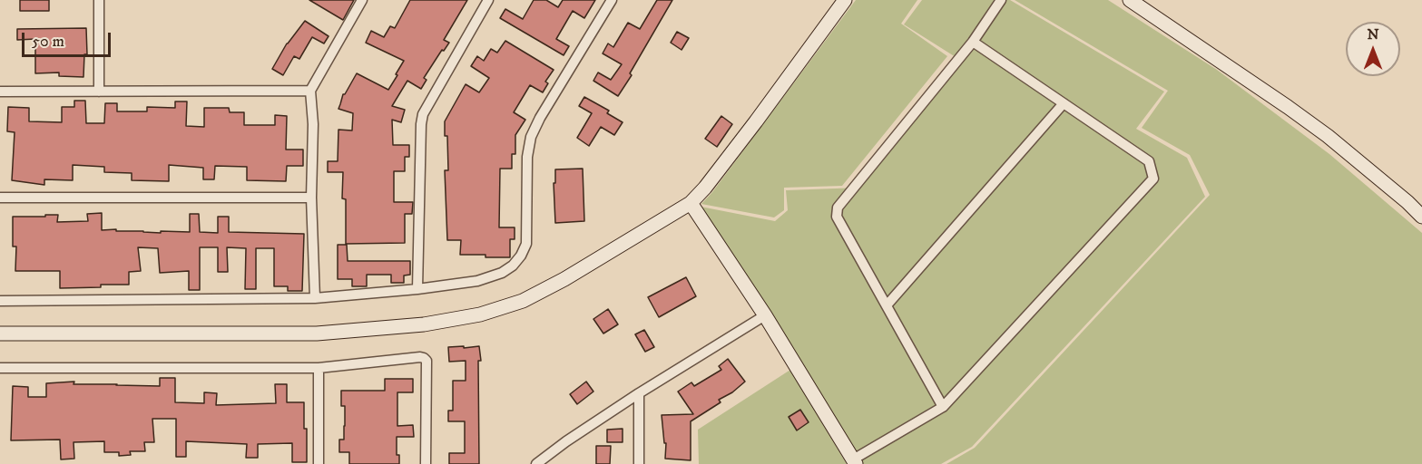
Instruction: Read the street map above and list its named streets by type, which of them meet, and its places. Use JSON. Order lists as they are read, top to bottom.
{
  "scale_bar": "50 m",
  "north": "top"
}
